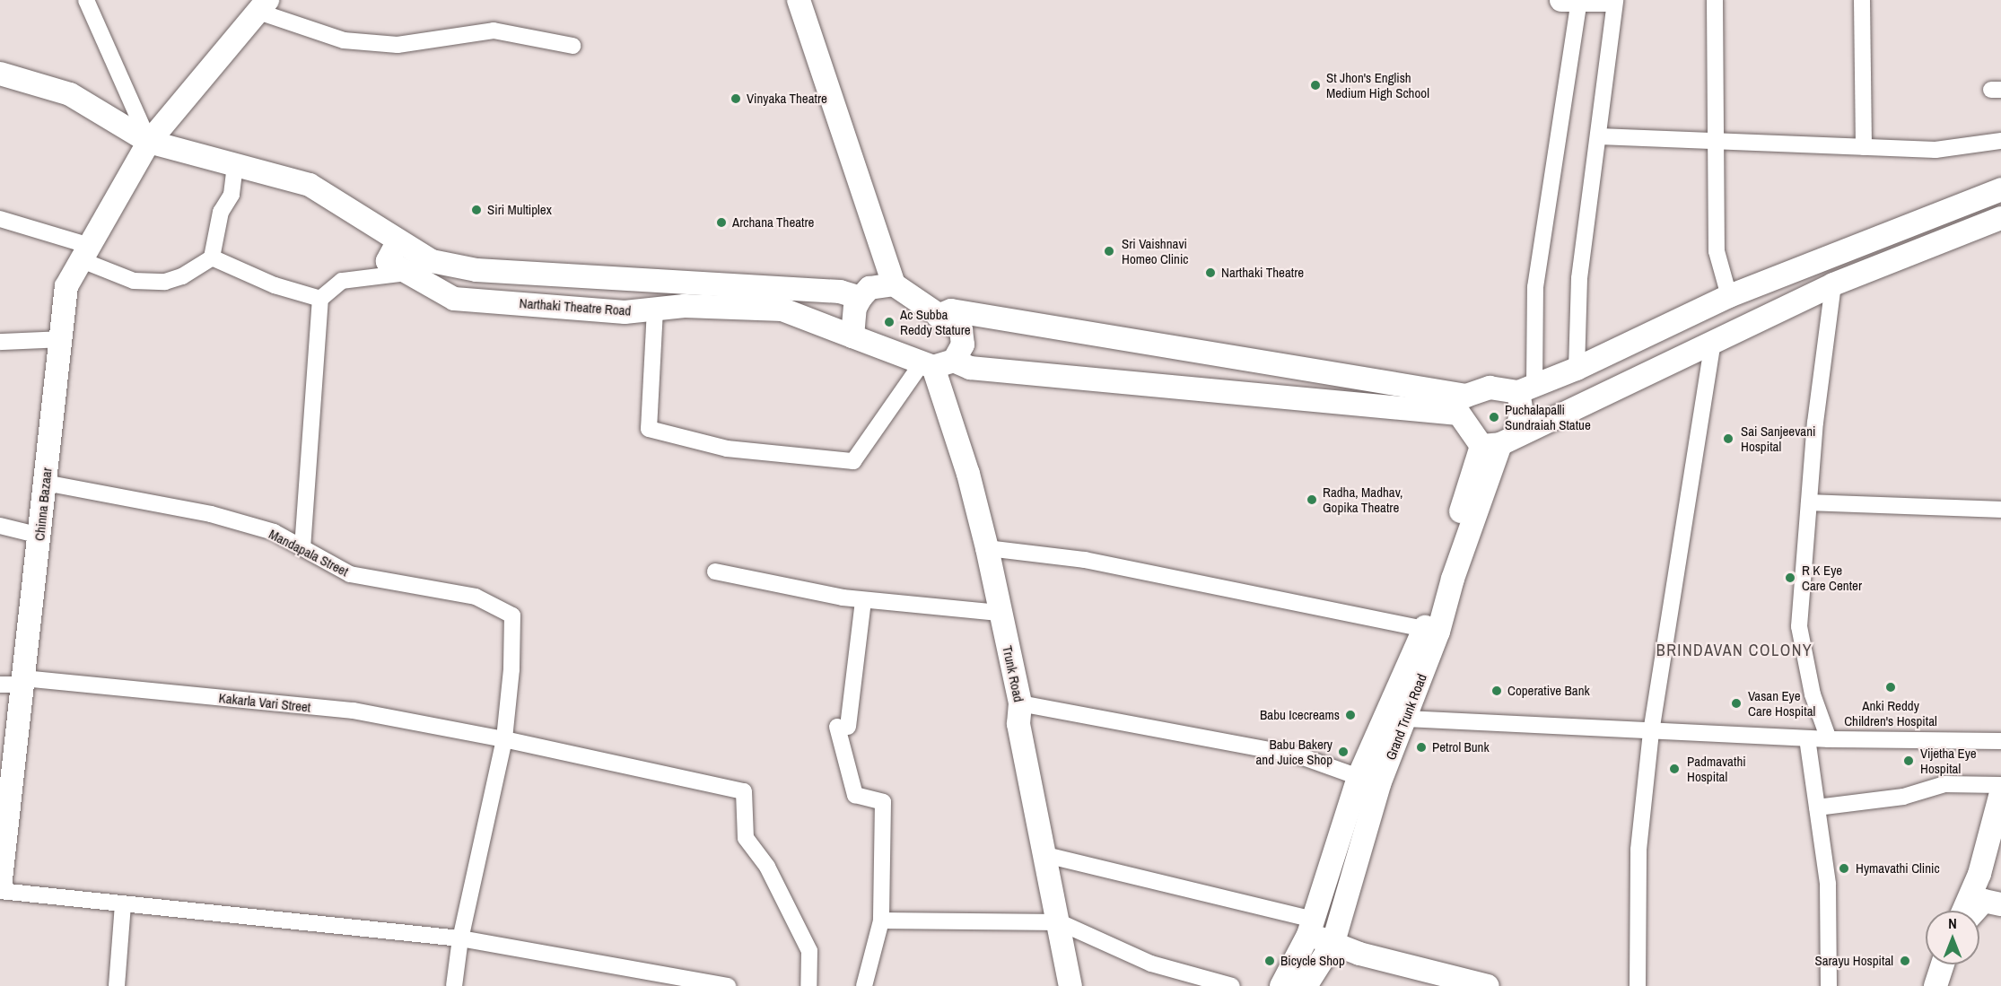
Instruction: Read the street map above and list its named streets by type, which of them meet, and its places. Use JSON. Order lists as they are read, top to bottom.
{
  "streets": {
    "street": [
      "Narthaki Theatre Road",
      "Chinna Bazaar",
      "Mandapala Street",
      "Trunk Road",
      "Kakarla Vari Street",
      "Grand Trunk Road"
    ]
  },
  "crossings": [
    ["Narthaki Theatre Road", "Trunk Road"],
    ["Chinna Bazaar", "Mandapala Street"],
    ["Chinna Bazaar", "Kakarla Vari Street"],
    ["Mandapala Street", "Kakarla Vari Street"]
  ],
  "districts": ["BRINDAVAN COLONY"],
  "places": [
    "St Jhon's English Medium High School",
    "Vinyaka Theatre",
    "Siri Multiplex",
    "Archana Theatre",
    "Sri Vaishnavi Homeo Clinic",
    "Narthaki Theatre",
    "Ac Subba Reddy Stature",
    "Puchalapalli Sundraiah Statue",
    "Sai Sanjeevani Hospital",
    "Radha, Madhav, Gopika Theatre",
    "R K Eye Care Center",
    "Anki Reddy Children's Hospital",
    "Coperative Bank",
    "Vasan Eye Care Hospital",
    "Babu Icecreams",
    "Petrol Bunk",
    "Babu Bakery and Juice Shop",
    "Vijetha Eye Hospital",
    "Padmavathi Hospital",
    "Hymavathi Clinic",
    "Bicycle Shop",
    "Sarayu Hospital"
  ],
  "north": "top"
}
